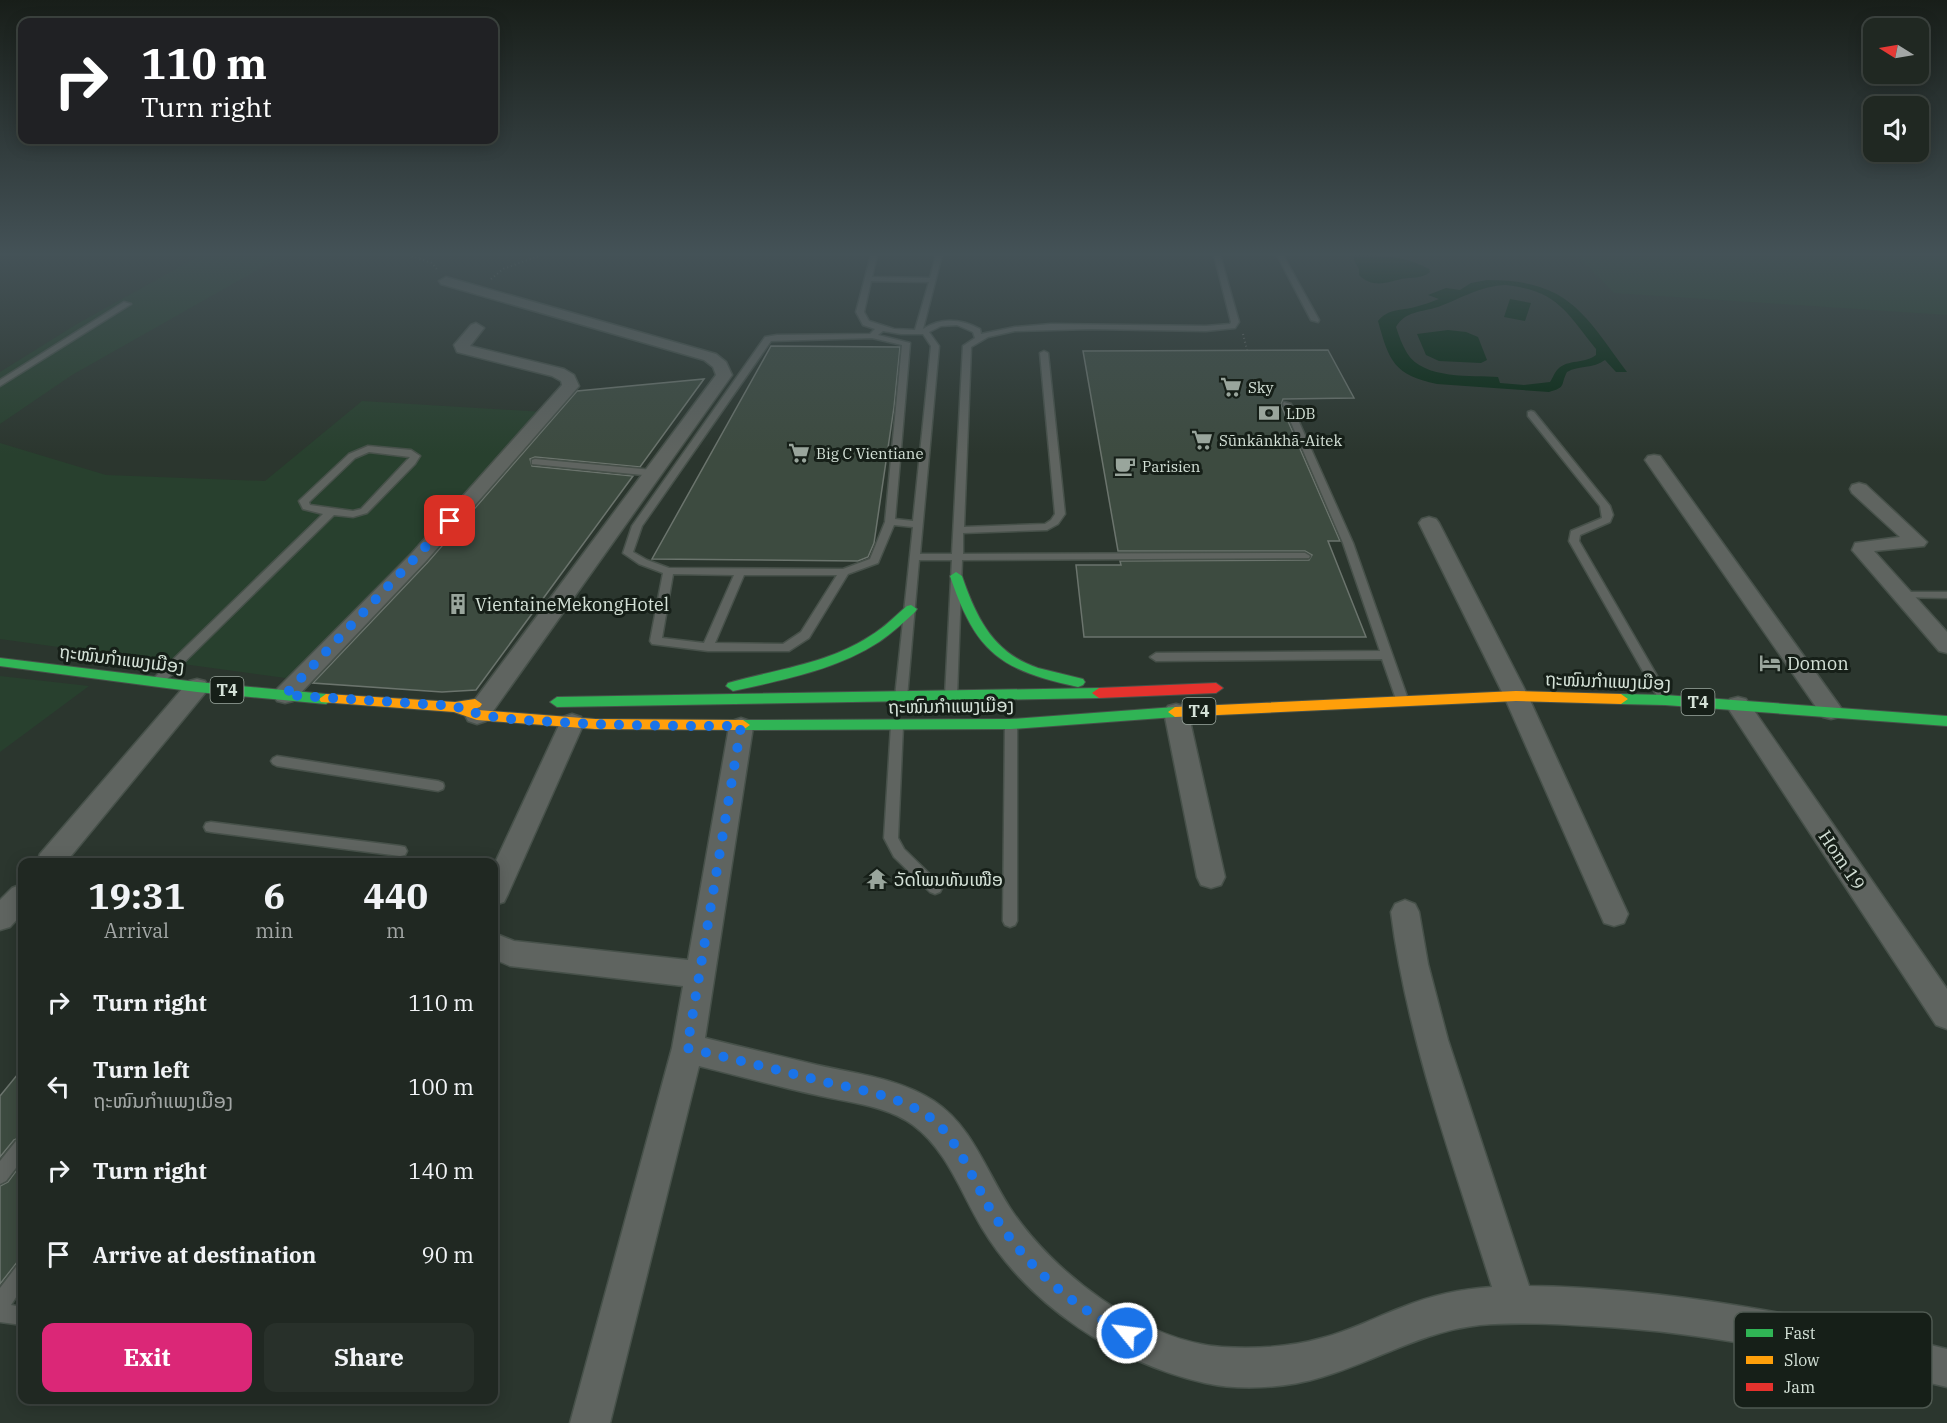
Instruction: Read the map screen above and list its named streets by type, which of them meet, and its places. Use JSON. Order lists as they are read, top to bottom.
{
  "streets": {
    "main road": ["ຖະໜົນກຳແພງເມືອງ", "T4"],
    "street": ["Hom 19"]
  },
  "crossings": [
    ["ຖະໜົນກຳແພງເມືອງ", "Hom 19"]
  ],
  "places": {
    "supermarket": ["Sky", "Sūnkānkhā-Aitek", "Big C Vientiane"],
    "bank": ["LDB"],
    "cafe": ["Parisien"],
    "building": ["VientaineMekongHotel"],
    "hotel": ["Domon"],
    "temple": ["ວັດໂພນທັນເໜືອ"]
  },
  "legend": ["Fast", "Slow", "Jam"],
  "north": "left",
  "page": {
    "turn": ["110 m", "Turn right"],
    "eta": [
      "19:31",
      "Arrival",
      "6",
      "min",
      "440",
      "m"
    ],
    "list": [
      {
        "name": "Turn right",
        "value": "110 m"
      },
      {
        "name": "Turn left",
        "note": "ຖະໜົນກຳແພງເມືອງ",
        "value": "100 m"
      },
      {
        "name": "Turn right",
        "value": "140 m"
      },
      {
        "name": "Arrive at destination",
        "value": "90 m"
      }
    ],
    "buttons": ["Exit", "Share"]
  }
}
